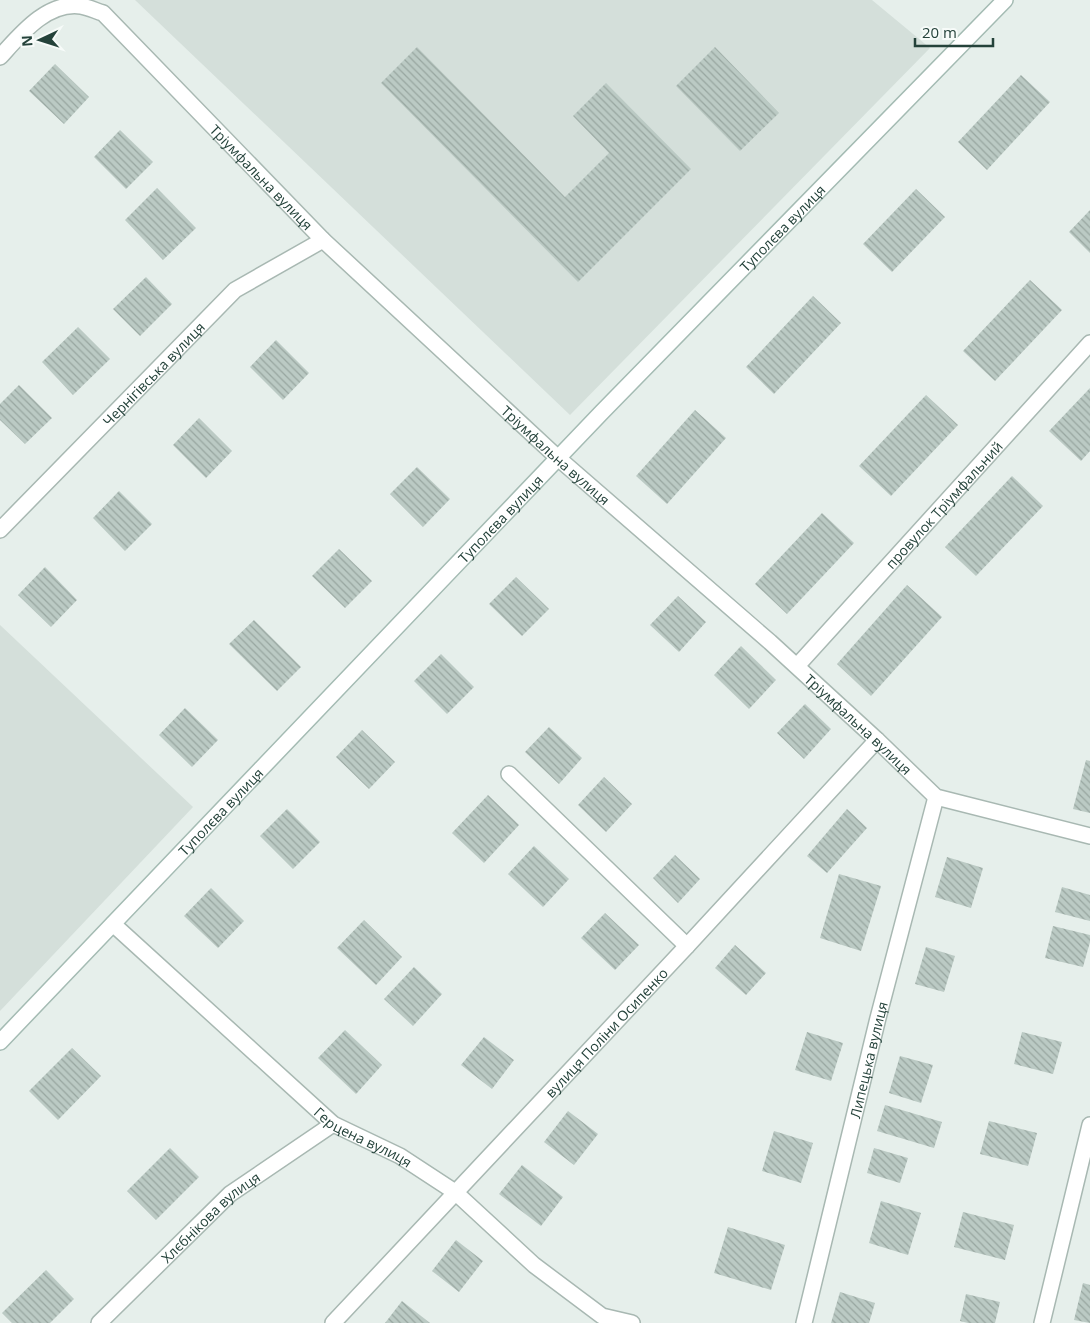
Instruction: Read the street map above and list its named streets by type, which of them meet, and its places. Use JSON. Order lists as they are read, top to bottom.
{
  "streets": {
    "street": [
      "Тріумфальна вулиця",
      "Туполєва вулиця",
      "Чернігівська вулиця",
      "провулок Тріумфальний",
      "вулиця Поліни Осипенко",
      "Липецька вулиця",
      "Герцена вулиця",
      "Хлєбнікова вулиця"
    ]
  },
  "crossings": [
    ["Тріумфальна вулиця", "Туполєва вулиця"],
    ["Тріумфальна вулиця", "Чернігівська вулиця"],
    ["Тріумфальна вулиця", "провулок Тріумфальний"],
    ["Тріумфальна вулиця", "вулиця Поліни Осипенко"],
    ["Тріумфальна вулиця", "Липецька вулиця"],
    ["Туполєва вулиця", "Герцена вулиця"],
    ["вулиця Поліни Осипенко", "Герцена вулиця"],
    ["Герцена вулиця", "Хлєбнікова вулиця"]
  ],
  "scale_bar": "20 m",
  "north": "left"
}
